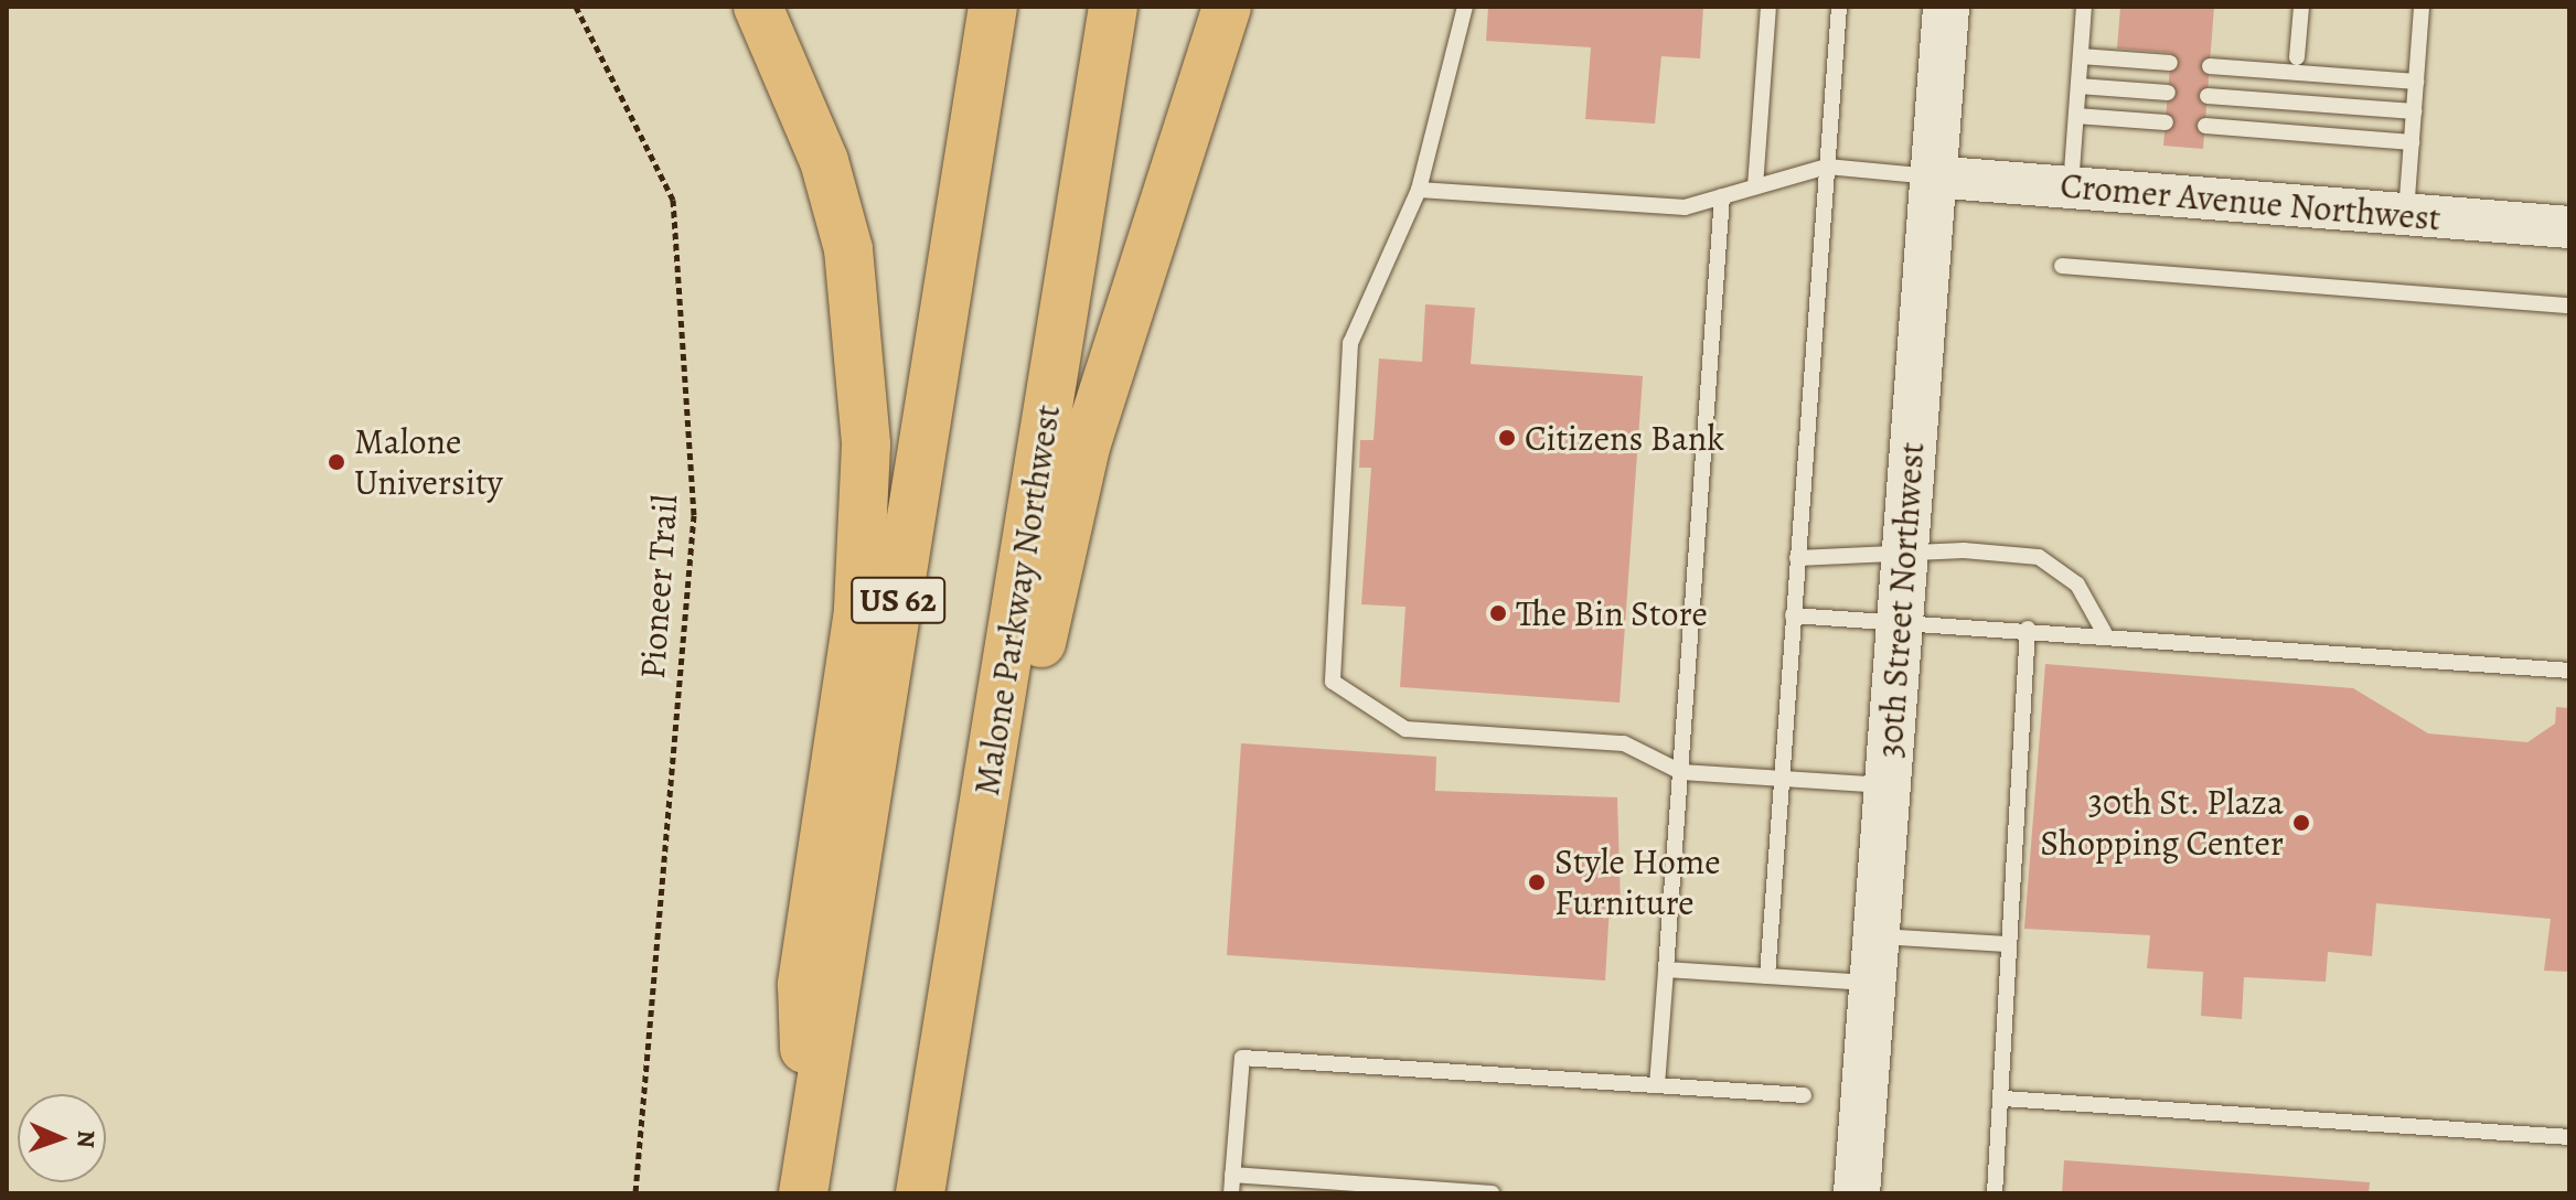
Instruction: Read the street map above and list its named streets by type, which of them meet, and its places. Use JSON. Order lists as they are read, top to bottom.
{
  "streets": {
    "highway": ["US 62", "Malone Parkway Northwest"],
    "main road": ["30th Street Northwest"],
    "street": ["Cromer Avenue Northwest"],
    "path": ["Pioneer Trail"]
  },
  "crossings": [
    ["Cromer Avenue Northwest", "30th Street Northwest"]
  ],
  "places": [
    "Citizens Bank",
    "Malone University",
    "The Bin Store",
    "30th St. Plaza Shopping Center",
    "Style Home Furniture"
  ],
  "north": "right"
}
